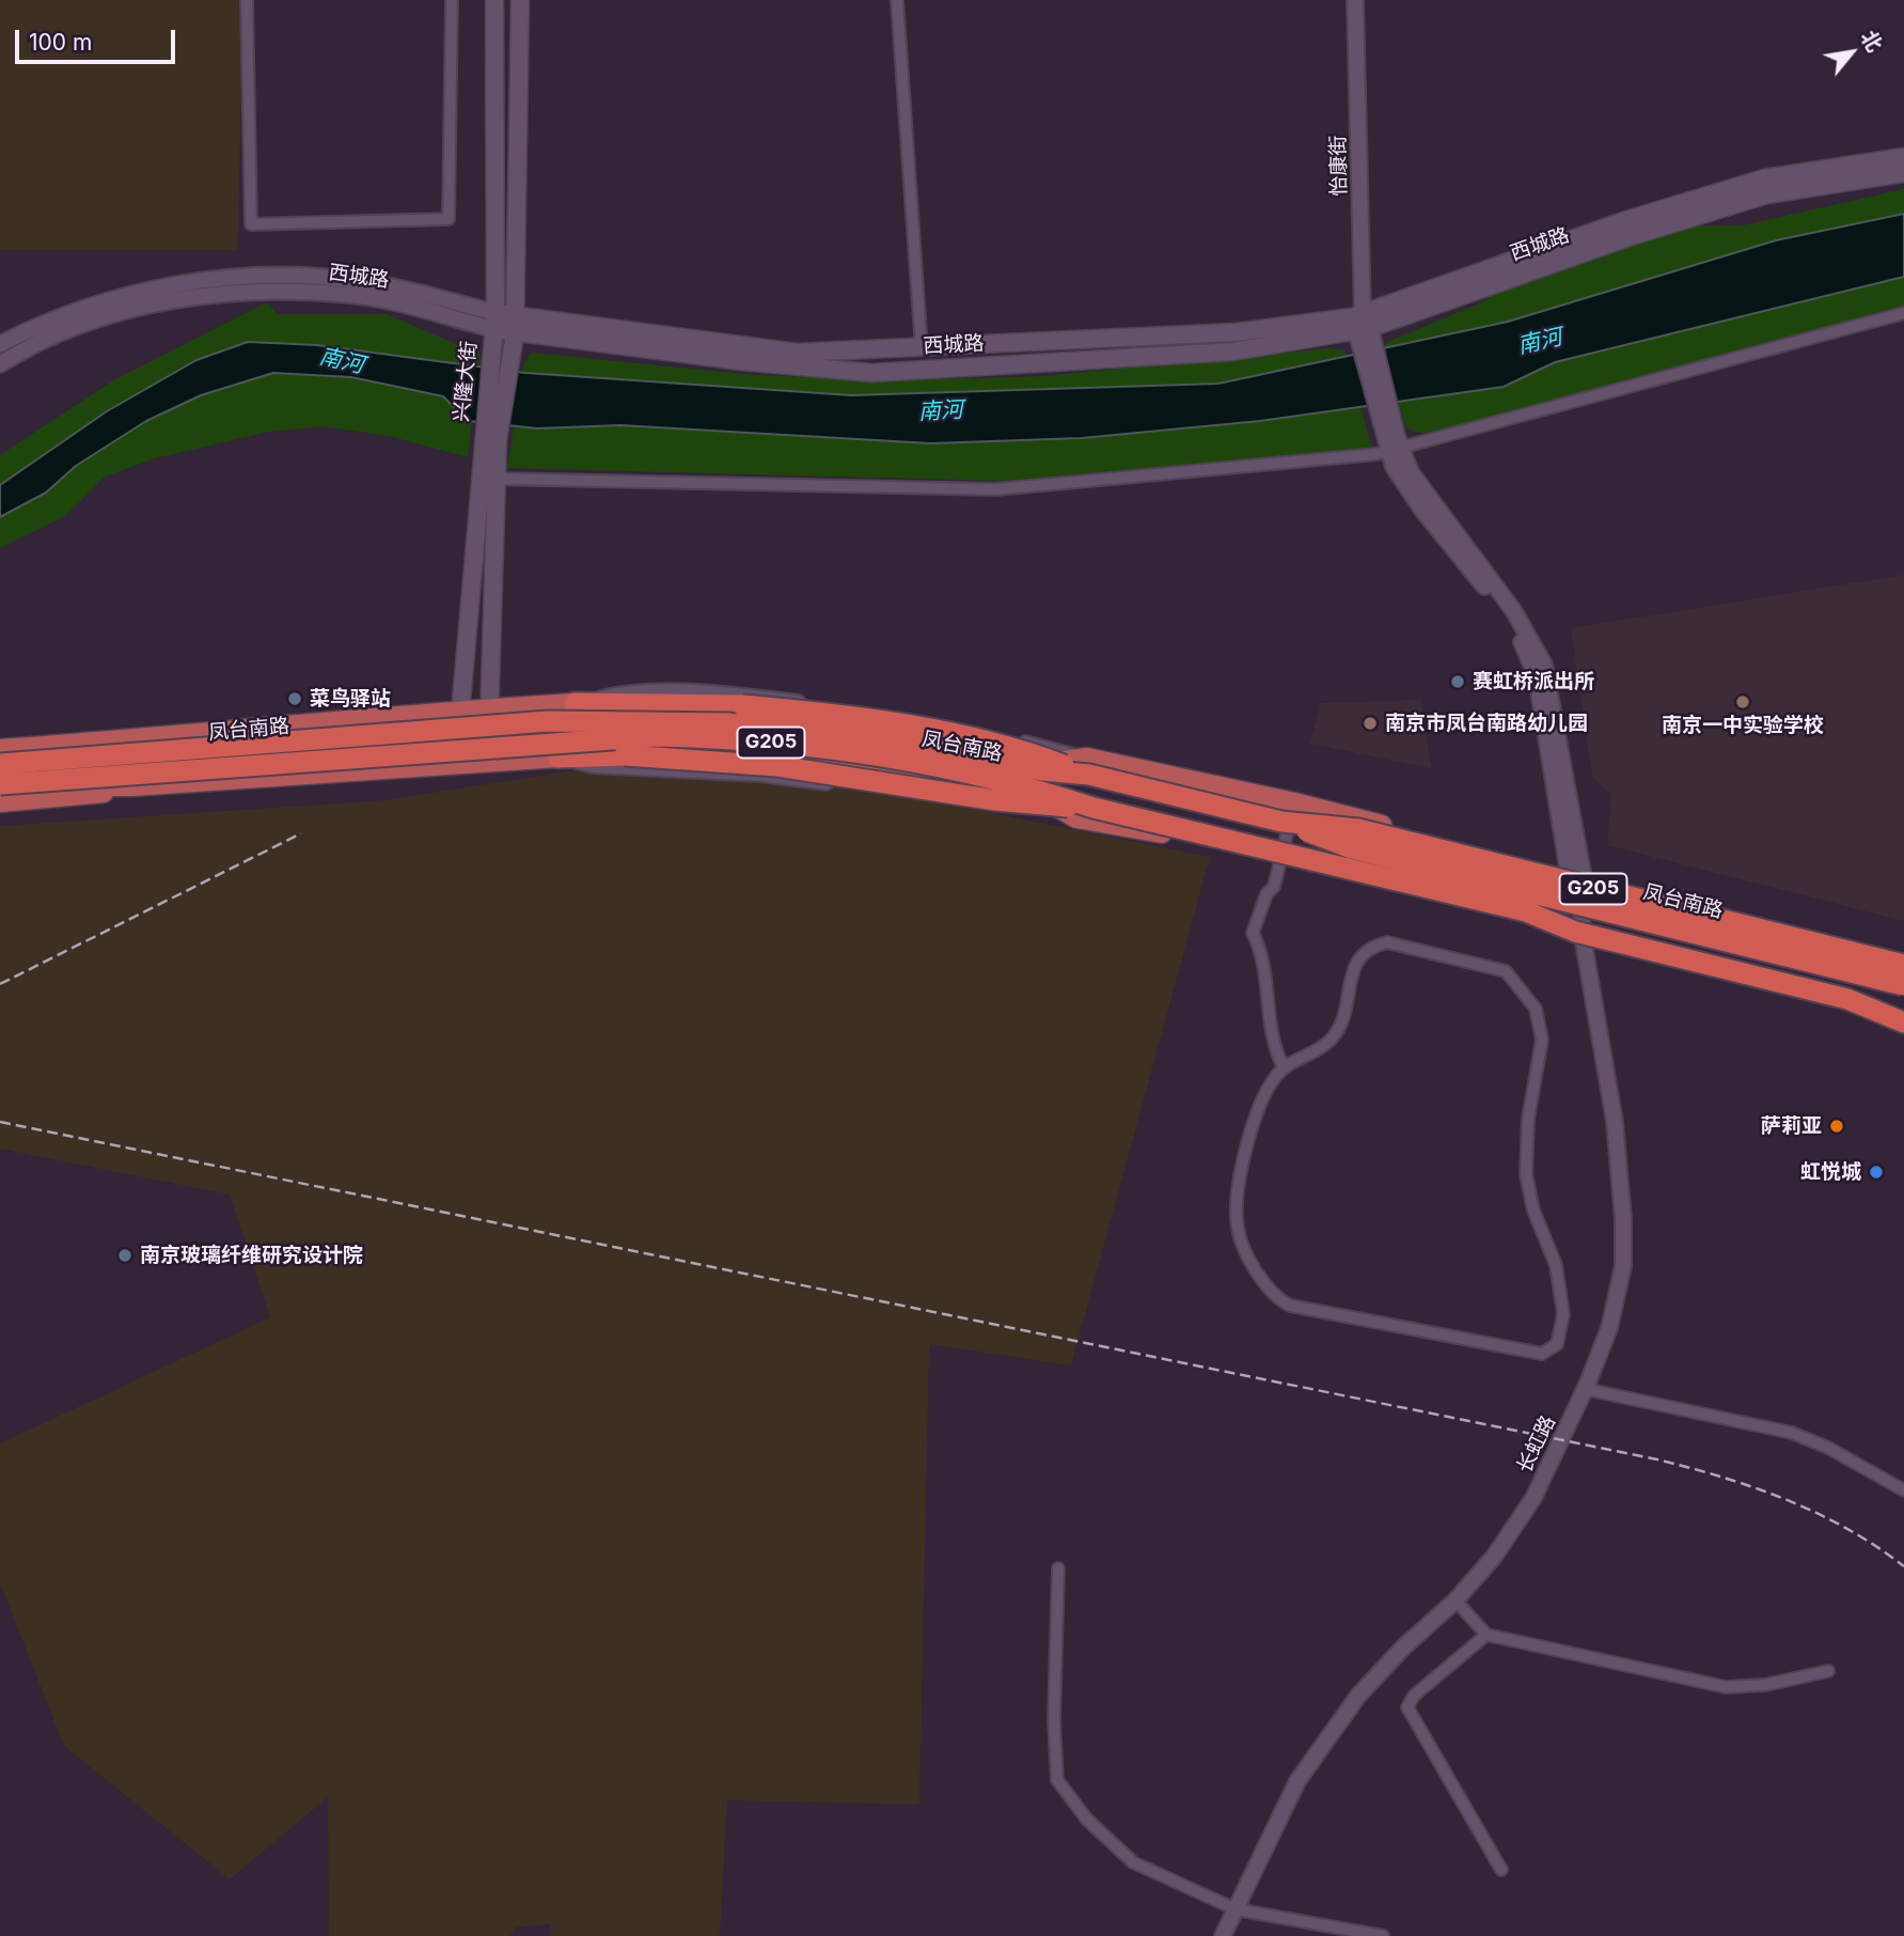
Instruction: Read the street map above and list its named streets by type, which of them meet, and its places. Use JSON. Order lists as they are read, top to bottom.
{
  "streets": {
    "highway": ["凤台南路", "G205"],
    "main road": ["西城路", "兴隆大街"],
    "street": ["怡康街", "长虹路"]
  },
  "crossings": [
    ["怡康街", "西城路"],
    ["怡康街", "长虹路"],
    ["西城路", "兴隆大街"],
    ["兴隆大街", "凤台南路"],
    ["凤台南路", "长虹路"]
  ],
  "water": ["南河"],
  "places": [
    "赛虹桥派出所",
    "菜鸟驿站",
    "南京一中实验学校",
    "南京市凤台南路幼儿园",
    "萨莉亚",
    "虹悦城",
    "南京玻璃纤维研究设计院"
  ],
  "scale_bar": "100 m",
  "north": "top right"
}
